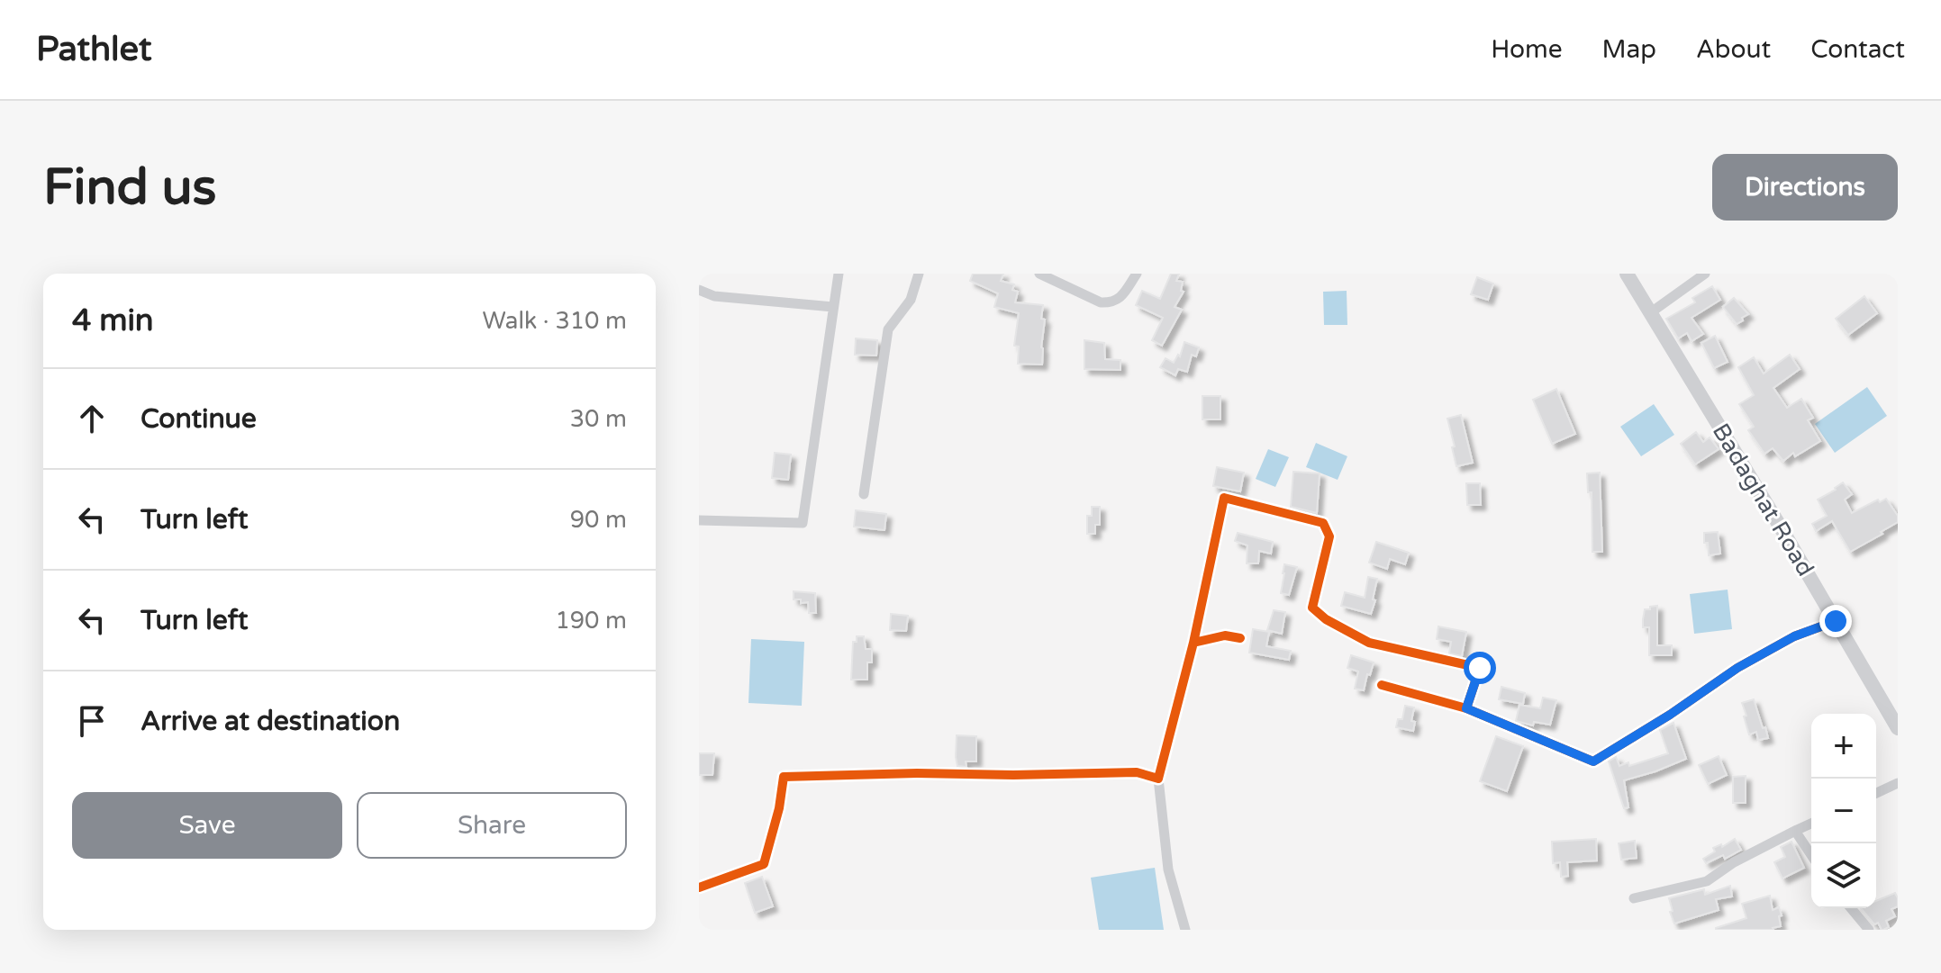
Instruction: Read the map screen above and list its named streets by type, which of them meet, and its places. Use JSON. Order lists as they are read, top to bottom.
{
  "streets": {
    "main road": ["Badaghat Road"]
  },
  "page": {
    "header": "Pathlet",
    "nav": [
      "Home",
      "Map",
      "About",
      "Contact"
    ],
    "buttons": [
      "Directions",
      ["Save", "Share"]
    ],
    "title": "Find us",
    "heading": ["4 min", "Walk · 310 m"],
    "list": [
      ["Continue", "30 m"],
      ["Turn left", "90 m"],
      ["Turn left", "190 m"],
      "Arrive at destination"
    ],
    "map_buttons": ["+", "−"]
  }
}
